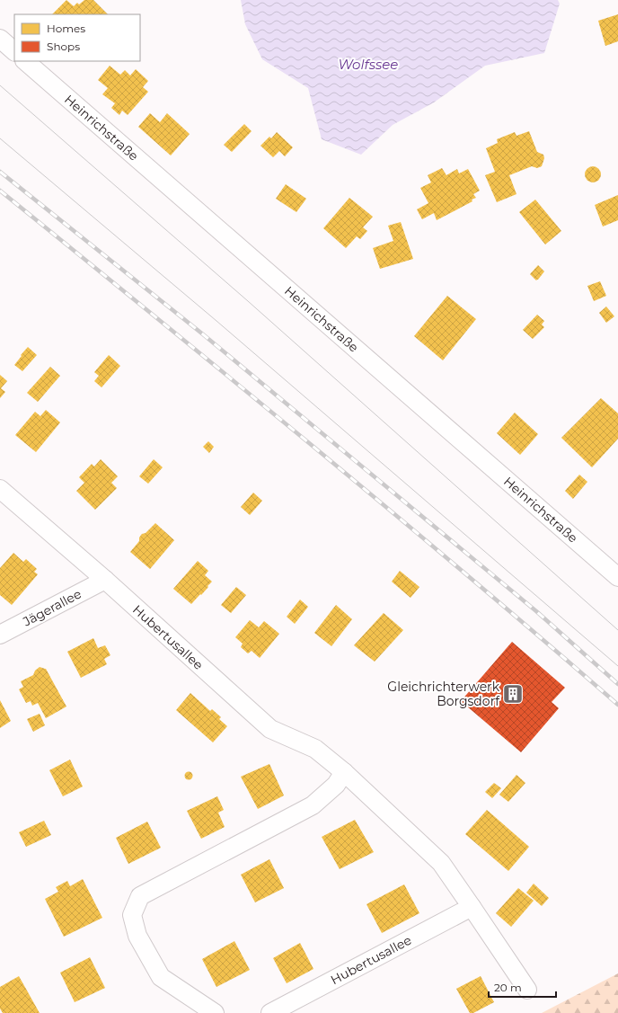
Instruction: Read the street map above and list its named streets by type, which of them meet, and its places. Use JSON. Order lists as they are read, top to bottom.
{
  "streets": {
    "street": ["Heinrichstraße", "Jägerallee", "Hubertusallee"]
  },
  "crossings": [
    ["Jägerallee", "Hubertusallee"]
  ],
  "water": ["Wolfssee"],
  "places": {
    "building": ["Gleichrichterwerk Borgsdorf"]
  },
  "legend": ["Homes", "Shops"],
  "scale_bar": "20 m"
}
